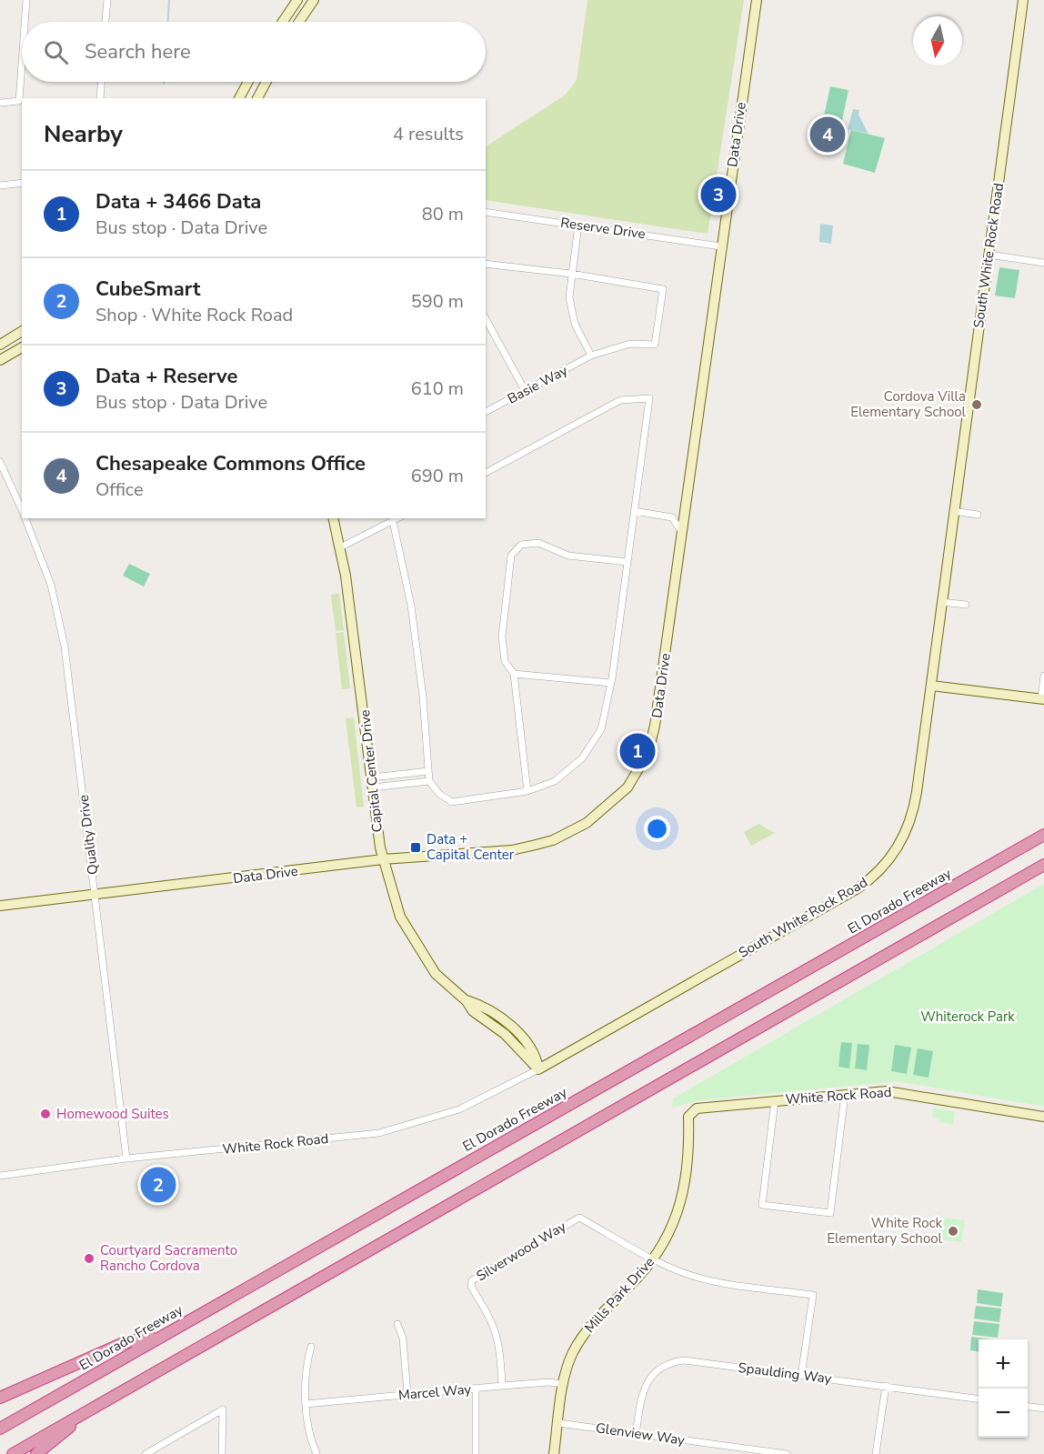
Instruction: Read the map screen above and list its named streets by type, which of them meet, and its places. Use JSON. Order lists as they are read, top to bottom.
{
  "streets": {
    "highway": ["El Dorado Freeway"],
    "street": [
      "Data Drive",
      "Reserve Drive",
      "South White Rock Road",
      "Basie Way",
      "Capital Center Drive",
      "Quality Drive",
      "White Rock Road",
      "Silverwood Way",
      "Mills Park Drive",
      "Spaulding Way",
      "Marcel Way",
      "Glenview Way"
    ]
  },
  "crossings": [
    ["Data Drive", "Reserve Drive"],
    ["Data Drive", "Capital Center Drive"],
    ["Data Drive", "Quality Drive"],
    ["South White Rock Road", "Capital Center Drive"],
    ["South White Rock Road", "White Rock Road"],
    ["Capital Center Drive", "White Rock Road"],
    ["Quality Drive", "White Rock Road"],
    ["White Rock Road", "Mills Park Drive"],
    ["Silverwood Way", "Mills Park Drive"],
    ["Silverwood Way", "Spaulding Way"],
    ["Silverwood Way", "Marcel Way"],
    ["Mills Park Drive", "Marcel Way"],
    ["Mills Park Drive", "Glenview Way"],
    ["Spaulding Way", "Glenview Way"]
  ],
  "parks": ["Whiterock Park"],
  "places": {
    "other": [
      "Cordova Villa Elementary School",
      "Homewood Suites",
      "White Rock Elementary School",
      "Courtyard Sacramento Rancho Cordova"
    ],
    "transit": ["Data + Capital Center"]
  },
  "north": "bottom",
  "page": {
    "search": "Search here",
    "heading": ["Nearby", "4 results"],
    "pins": [
      "4",
      "3",
      "1",
      "2"
    ],
    "list": [
      {
        "mark": "1",
        "name": "Data + 3466 Data",
        "note": "Bus stop · Data Drive",
        "value": "80 m"
      },
      {
        "mark": "2",
        "name": "CubeSmart",
        "note": "Shop · White Rock Road",
        "value": "590 m"
      },
      {
        "mark": "3",
        "name": "Data + Reserve",
        "note": "Bus stop · Data Drive",
        "value": "610 m"
      },
      {
        "mark": "4",
        "name": "Chesapeake Commons Office",
        "note": "Office",
        "value": "690 m"
      }
    ],
    "map_buttons": ["+", "−"]
  }
}
